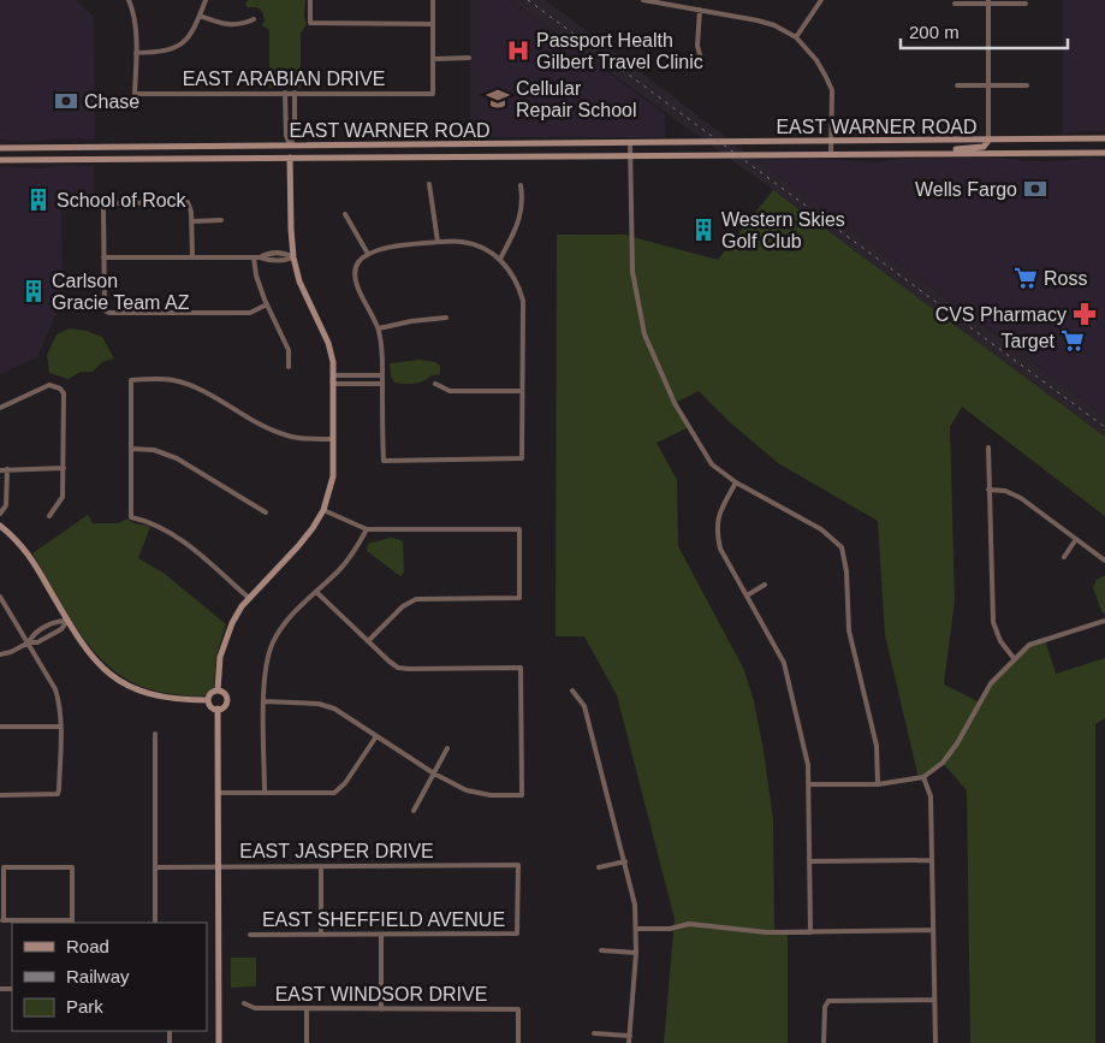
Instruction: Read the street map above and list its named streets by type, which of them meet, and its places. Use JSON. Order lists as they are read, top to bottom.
{
  "streets": {
    "main road": ["EAST WARNER ROAD"],
    "street": [
      "EAST ARABIAN DRIVE",
      "EAST JASPER DRIVE",
      "EAST SHEFFIELD AVENUE",
      "EAST WINDSOR DRIVE"
    ]
  },
  "crossings": [
    ["EAST JASPER DRIVE", "EAST SHEFFIELD AVENUE"]
  ],
  "places": {
    "hospital": ["Passport Health Gilbert Travel Clinic"],
    "school or university": ["Cellular Repair School"],
    "bank": ["Chase", "Wells Fargo"],
    "building": ["School of Rock", "Western Skies Golf Club", "Carlson Gracie Team AZ"],
    "supermarket": ["Ross", "Target"],
    "pharmacy": ["CVS Pharmacy"]
  },
  "legend": ["Road", "Railway", "Park"],
  "scale_bar": "200 m"
}
